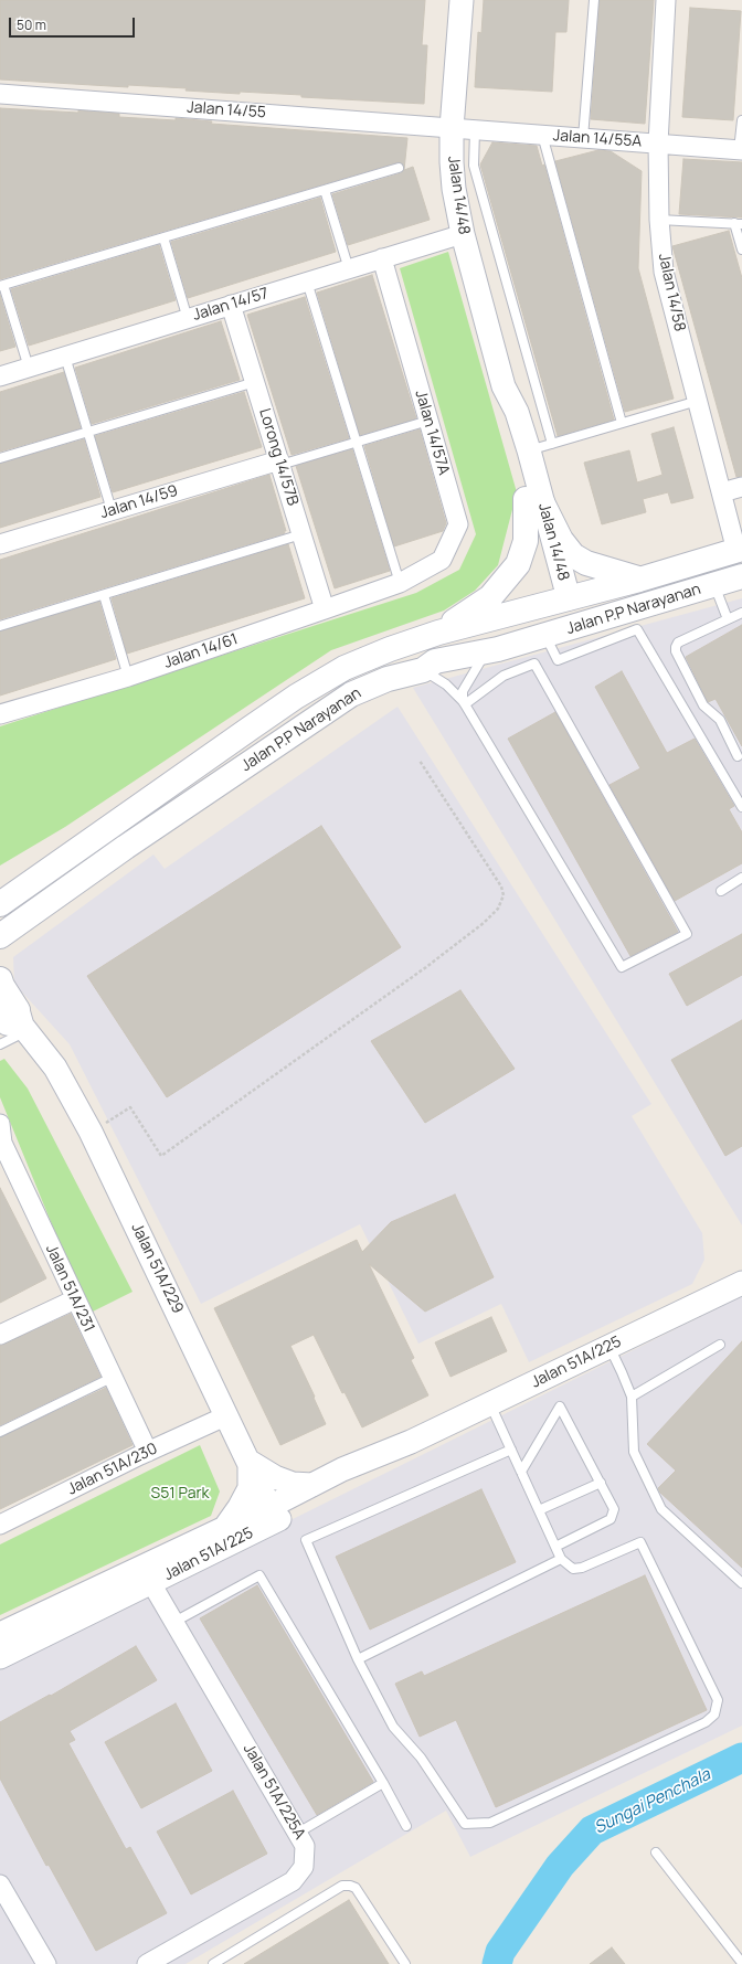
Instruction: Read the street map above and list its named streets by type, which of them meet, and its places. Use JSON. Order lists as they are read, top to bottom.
{
  "streets": {
    "main road": ["Jalan P.P Narayanan"],
    "street": [
      "Jalan 14/55",
      "Jalan 14/55A",
      "Jalan 14/48",
      "Jalan 14/58",
      "Jalan 14/57",
      "Jalan 14/57A",
      "Lorong 14/57B",
      "Jalan 14/59",
      "Jalan 14/61",
      "Jalan 51A/229",
      "Jalan 51A/231",
      "Jalan 51A/225",
      "Jalan 51A/230",
      "Jalan 51A/225A"
    ]
  },
  "crossings": [
    ["Jalan 14/55", "Jalan 14/55A"],
    ["Jalan 14/55", "Jalan 14/48"],
    ["Jalan 14/55A", "Jalan 14/48"],
    ["Jalan 14/55A", "Jalan 14/58"],
    ["Jalan 14/48", "Jalan 14/57"],
    ["Jalan 14/48", "Jalan P.P Narayanan"],
    ["Jalan 14/58", "Jalan P.P Narayanan"],
    ["Jalan 14/57", "Jalan 14/57A"],
    ["Jalan 14/57", "Lorong 14/57B"],
    ["Jalan 14/57A", "Jalan 14/61"],
    ["Lorong 14/57B", "Jalan 14/59"],
    ["Lorong 14/57B", "Jalan 14/61"],
    ["Jalan 51A/229", "Jalan 51A/225"],
    ["Jalan 51A/229", "Jalan 51A/230"],
    ["Jalan 51A/231", "Jalan 51A/230"],
    ["Jalan 51A/225", "Jalan 51A/225A"]
  ],
  "water": ["Sungai Penchala"],
  "parks": ["S51 Park"],
  "scale_bar": "50 m"
}
